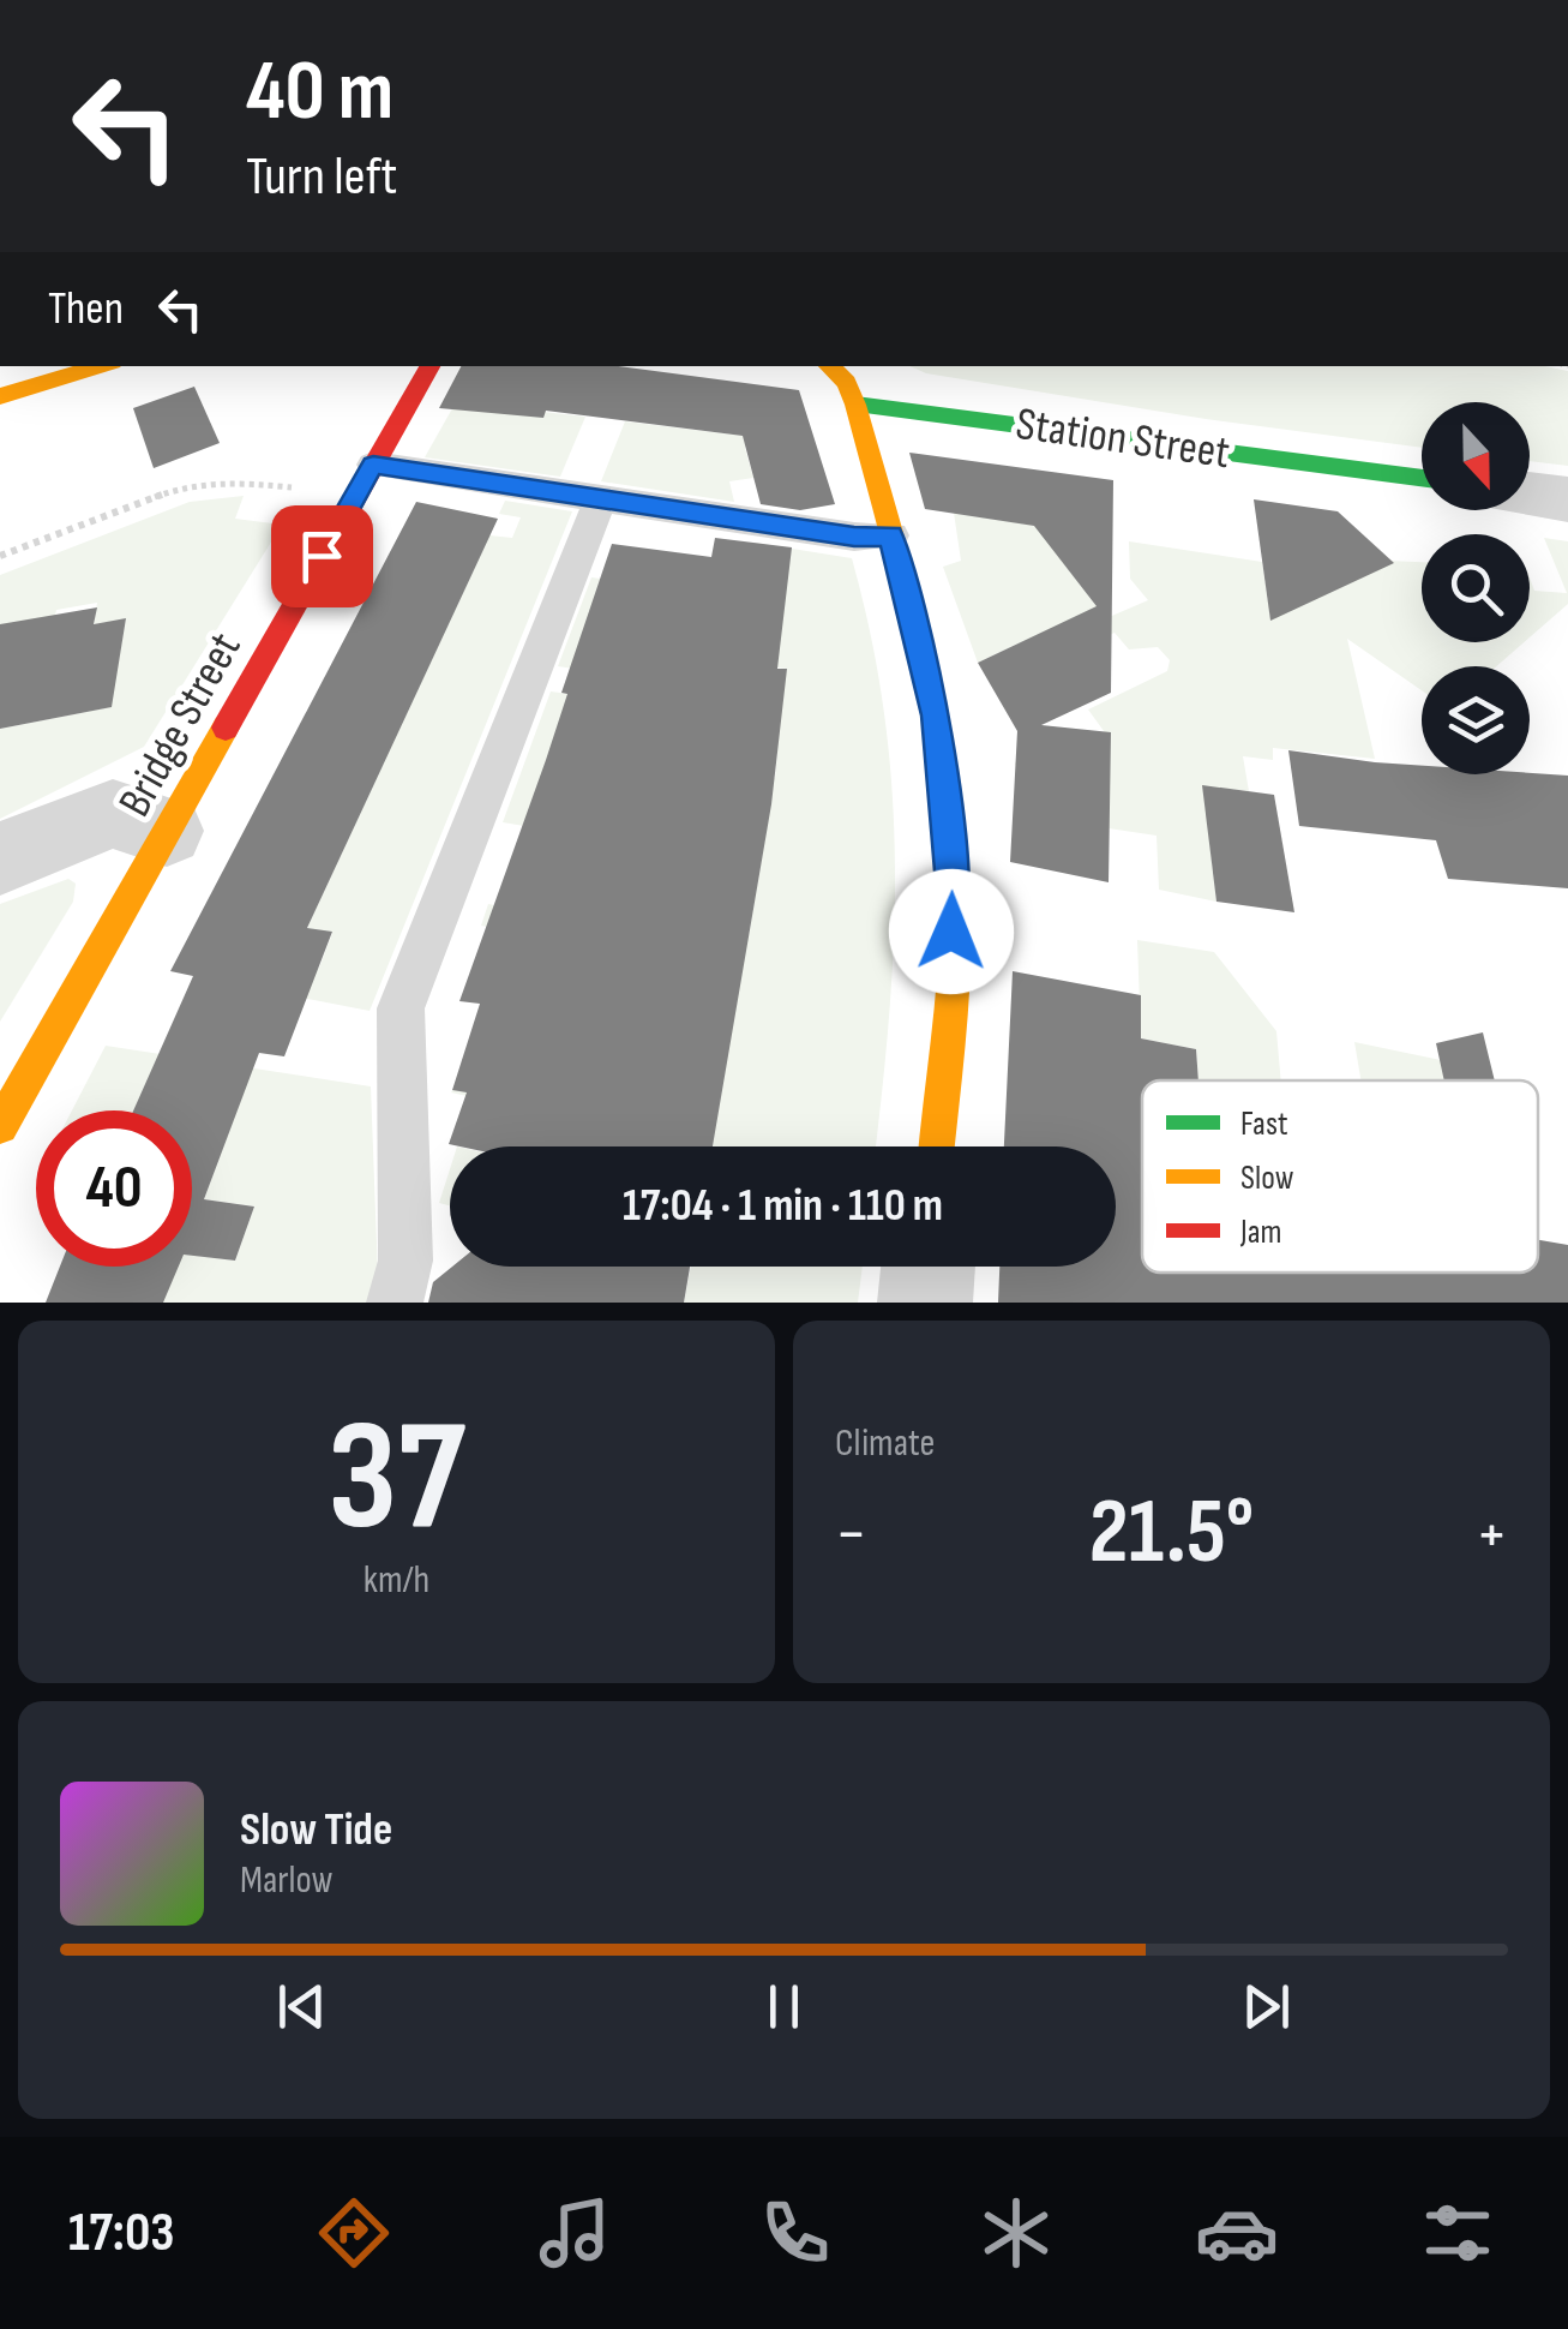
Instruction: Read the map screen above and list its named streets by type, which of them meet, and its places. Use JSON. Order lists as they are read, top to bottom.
{
  "streets": {
    "street": ["Station Street", "Bridge Street"]
  },
  "legend": ["Fast", "Slow", "Jam"],
  "north": "bottom",
  "page": {
    "turn": ["40 m", "Turn left"],
    "then": "Then",
    "limit": "40",
    "trip": "17:04 · 1 min · 110 m",
    "tile": [
      ["37", "km/h"],
      "Climate"
    ],
    "heat": ["−", "21.5°", "+"],
    "song": ["Slow Tide", "Marlow"],
    "tabs": "17:03"
  }
}
